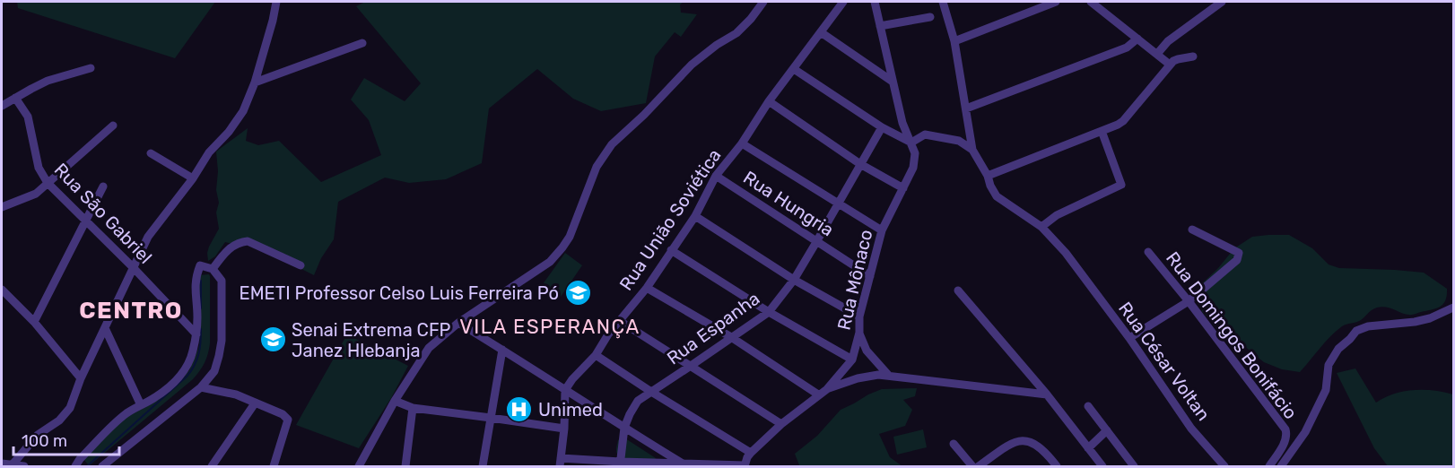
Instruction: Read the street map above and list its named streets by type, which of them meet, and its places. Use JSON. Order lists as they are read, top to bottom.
{
  "streets": {
    "street": [
      "Rua Hungria",
      "Rua São Gabriel",
      "Rua União Soviética",
      "Rua Mônaco",
      "Rua Espanha",
      "Rua Domingos Bonifácio",
      "Rua César Voltan"
    ]
  },
  "crossings": [
    ["Rua Hungria", "Rua União Soviética"],
    ["Rua Hungria", "Rua Mônaco"],
    ["Rua Hungria", "Rua Espanha"]
  ],
  "districts": ["CENTRO", "VILA ESPERANÇA"],
  "places": {
    "school or university": ["EMETI Professor Celso Luis Ferreira Pó", "Senai Extrema CFP Janez Hlebanja"],
    "hospital": ["Unimed"]
  },
  "scale_bar": "100 m"
}
